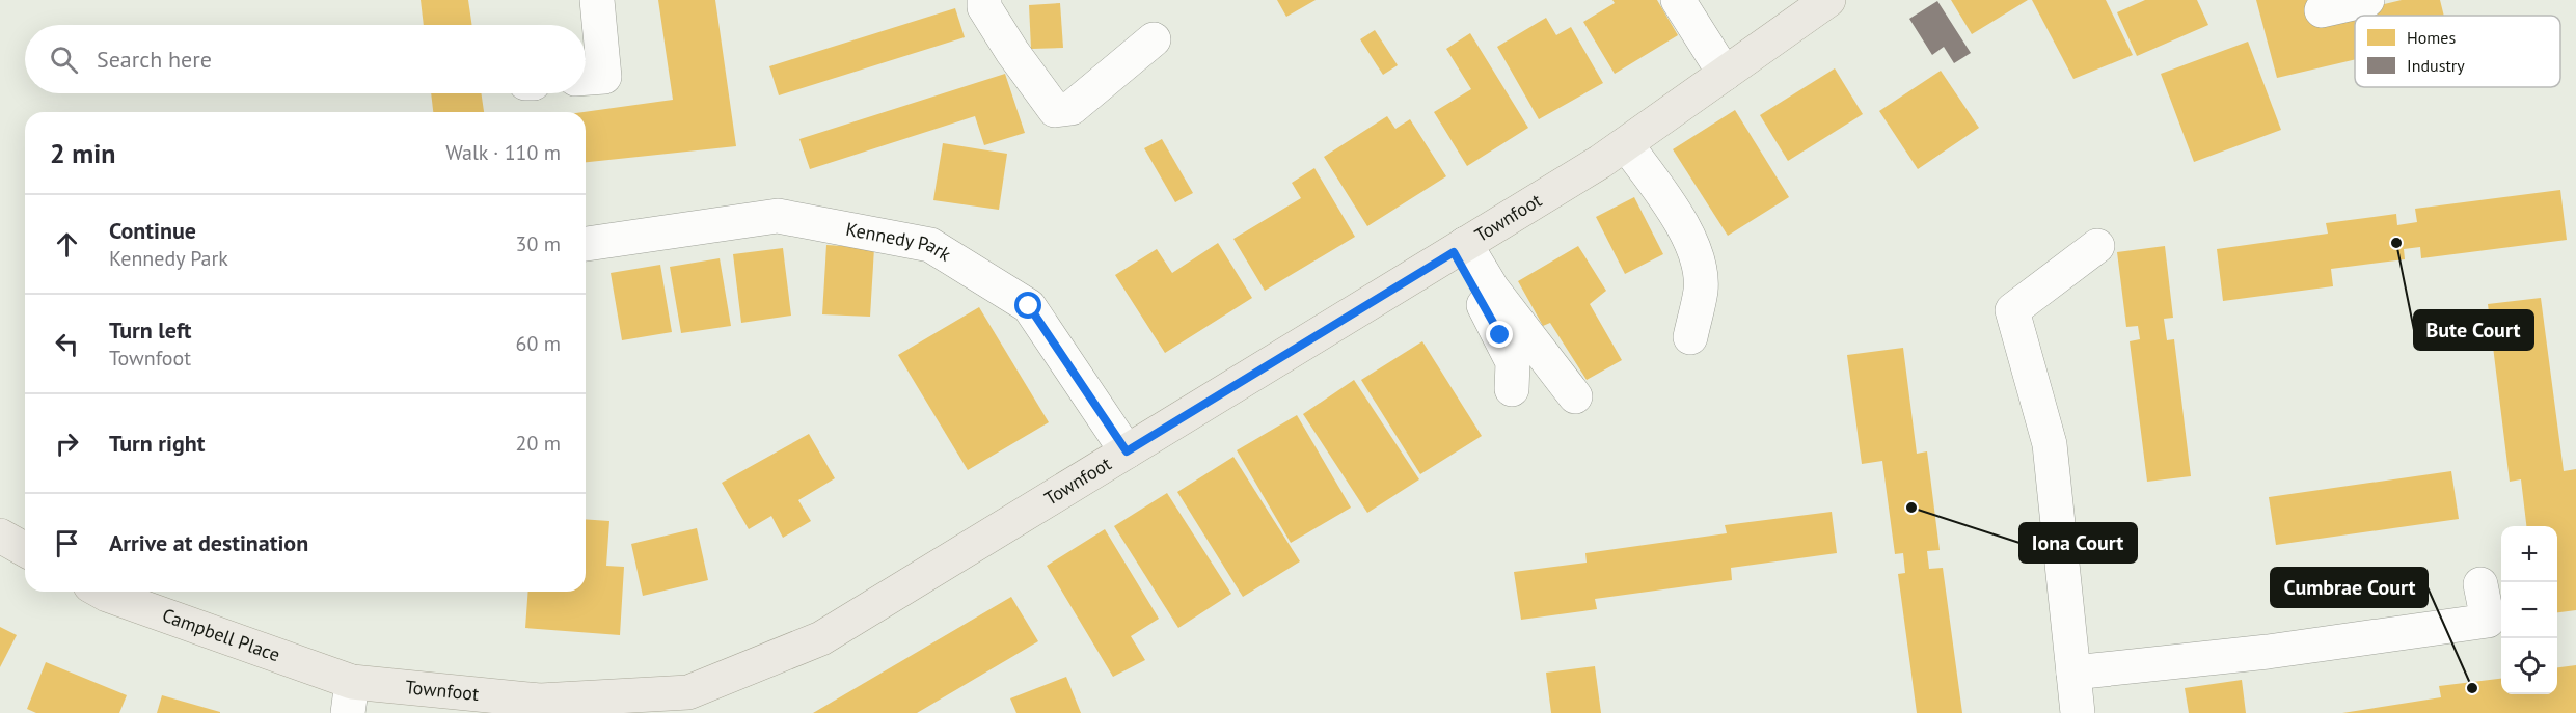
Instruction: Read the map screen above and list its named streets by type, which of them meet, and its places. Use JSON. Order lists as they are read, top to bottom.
{
  "streets": {
    "main road": ["Townfoot", "Campbell Place"],
    "street": ["Kennedy Park"]
  },
  "crossings": [
    ["Townfoot", "Kennedy Park"],
    ["Townfoot", "Campbell Place"]
  ],
  "places": ["Bute Court", "Iona Court", "Cumbrae Court"],
  "legend": ["Homes", "Industry"],
  "page": {
    "search": "Search here",
    "heading": ["2 min", "Walk · 110 m"],
    "list": [
      ["Continue", "Kennedy Park", "30 m"],
      ["Turn left", "Townfoot", "60 m"],
      ["Turn right", "20 m"],
      "Arrive at destination"
    ],
    "map_buttons": ["+", "−"]
  }
}
